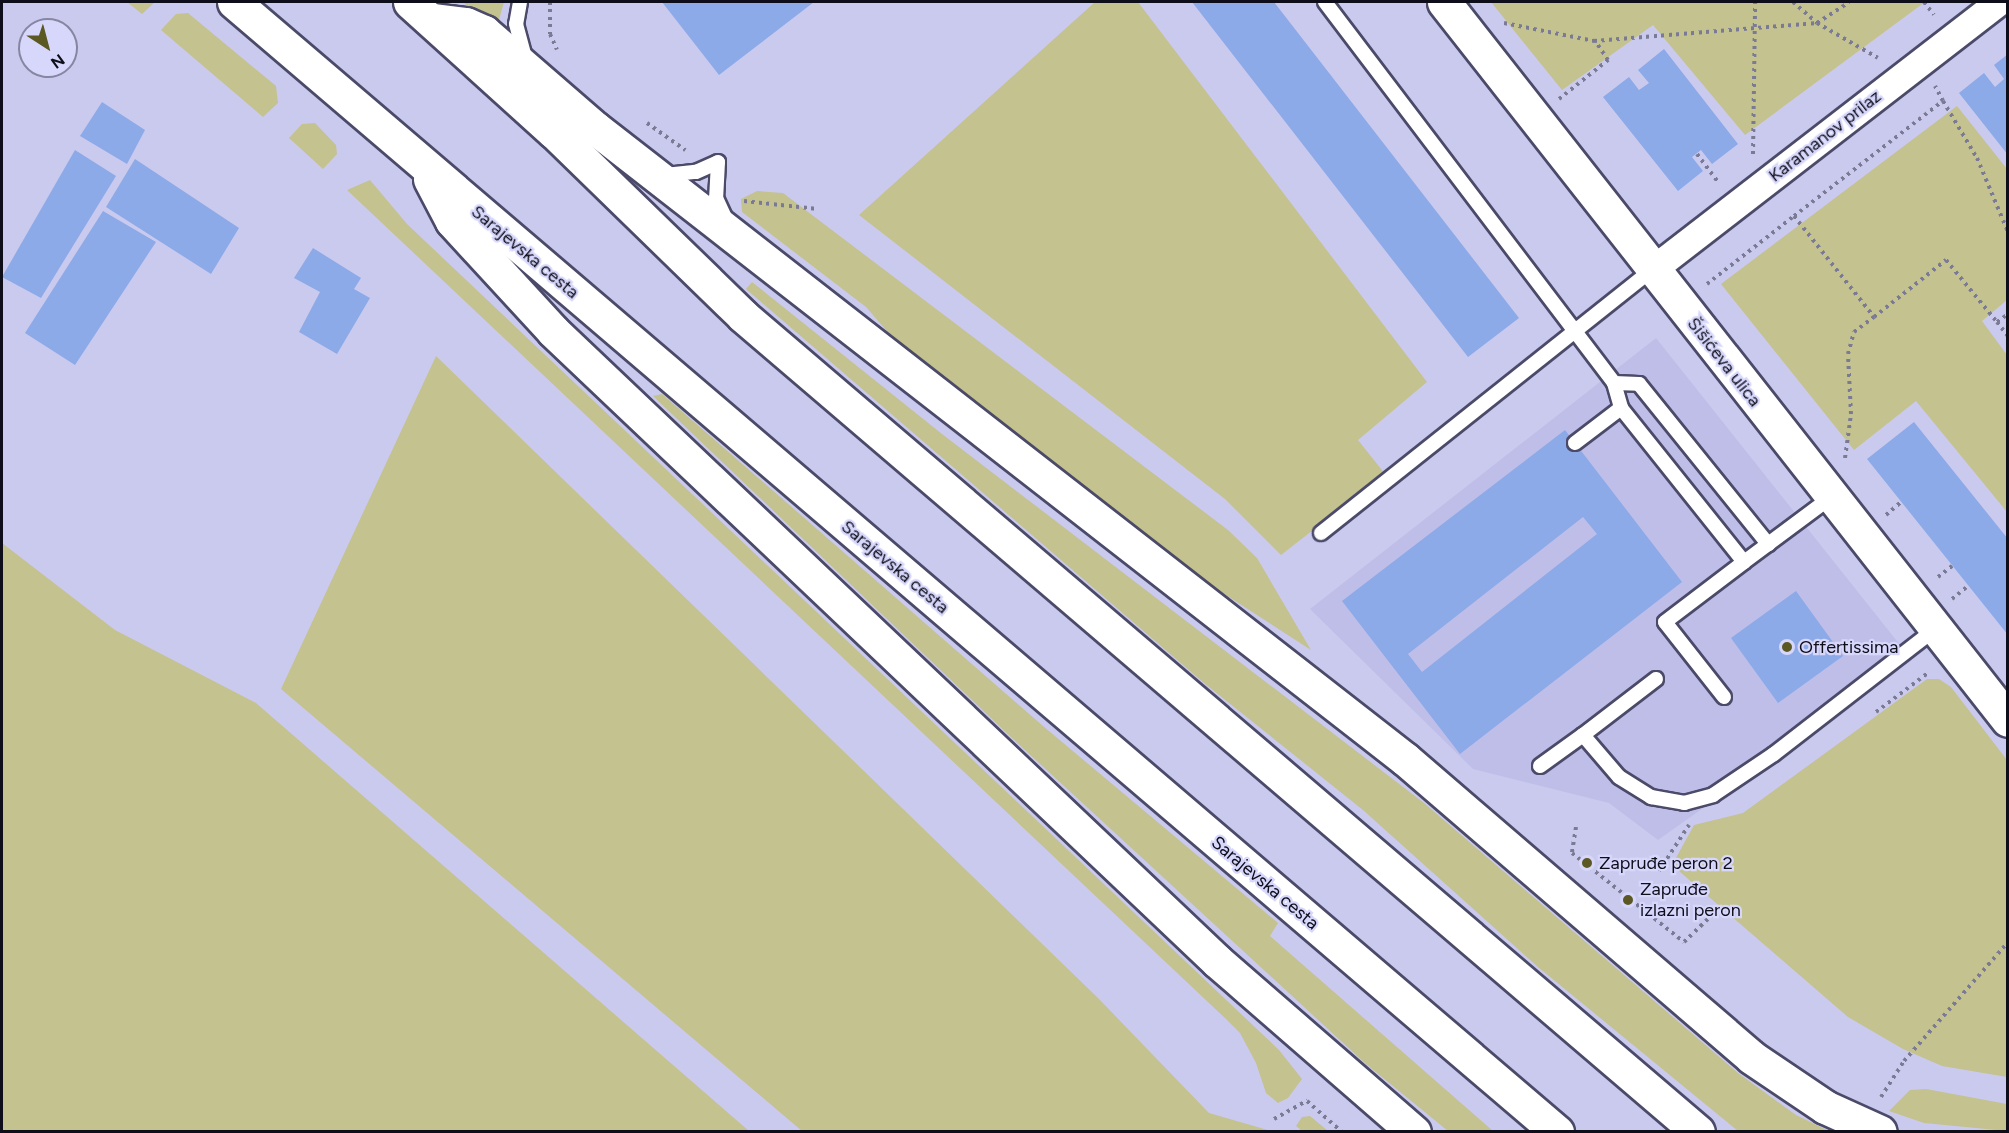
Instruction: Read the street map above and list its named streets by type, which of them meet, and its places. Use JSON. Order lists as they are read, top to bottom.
{
  "streets": {
    "main road": ["Sarajevska cesta", "Šišićeva ulica"],
    "street": ["Karamanov prilaz"]
  },
  "crossings": [
    ["Karamanov prilaz", "Šišićeva ulica"]
  ],
  "places": ["Offertissima", "Zapruđe peron 2", "Zapruđe izlazni peron"],
  "north": "bottom right"
}
